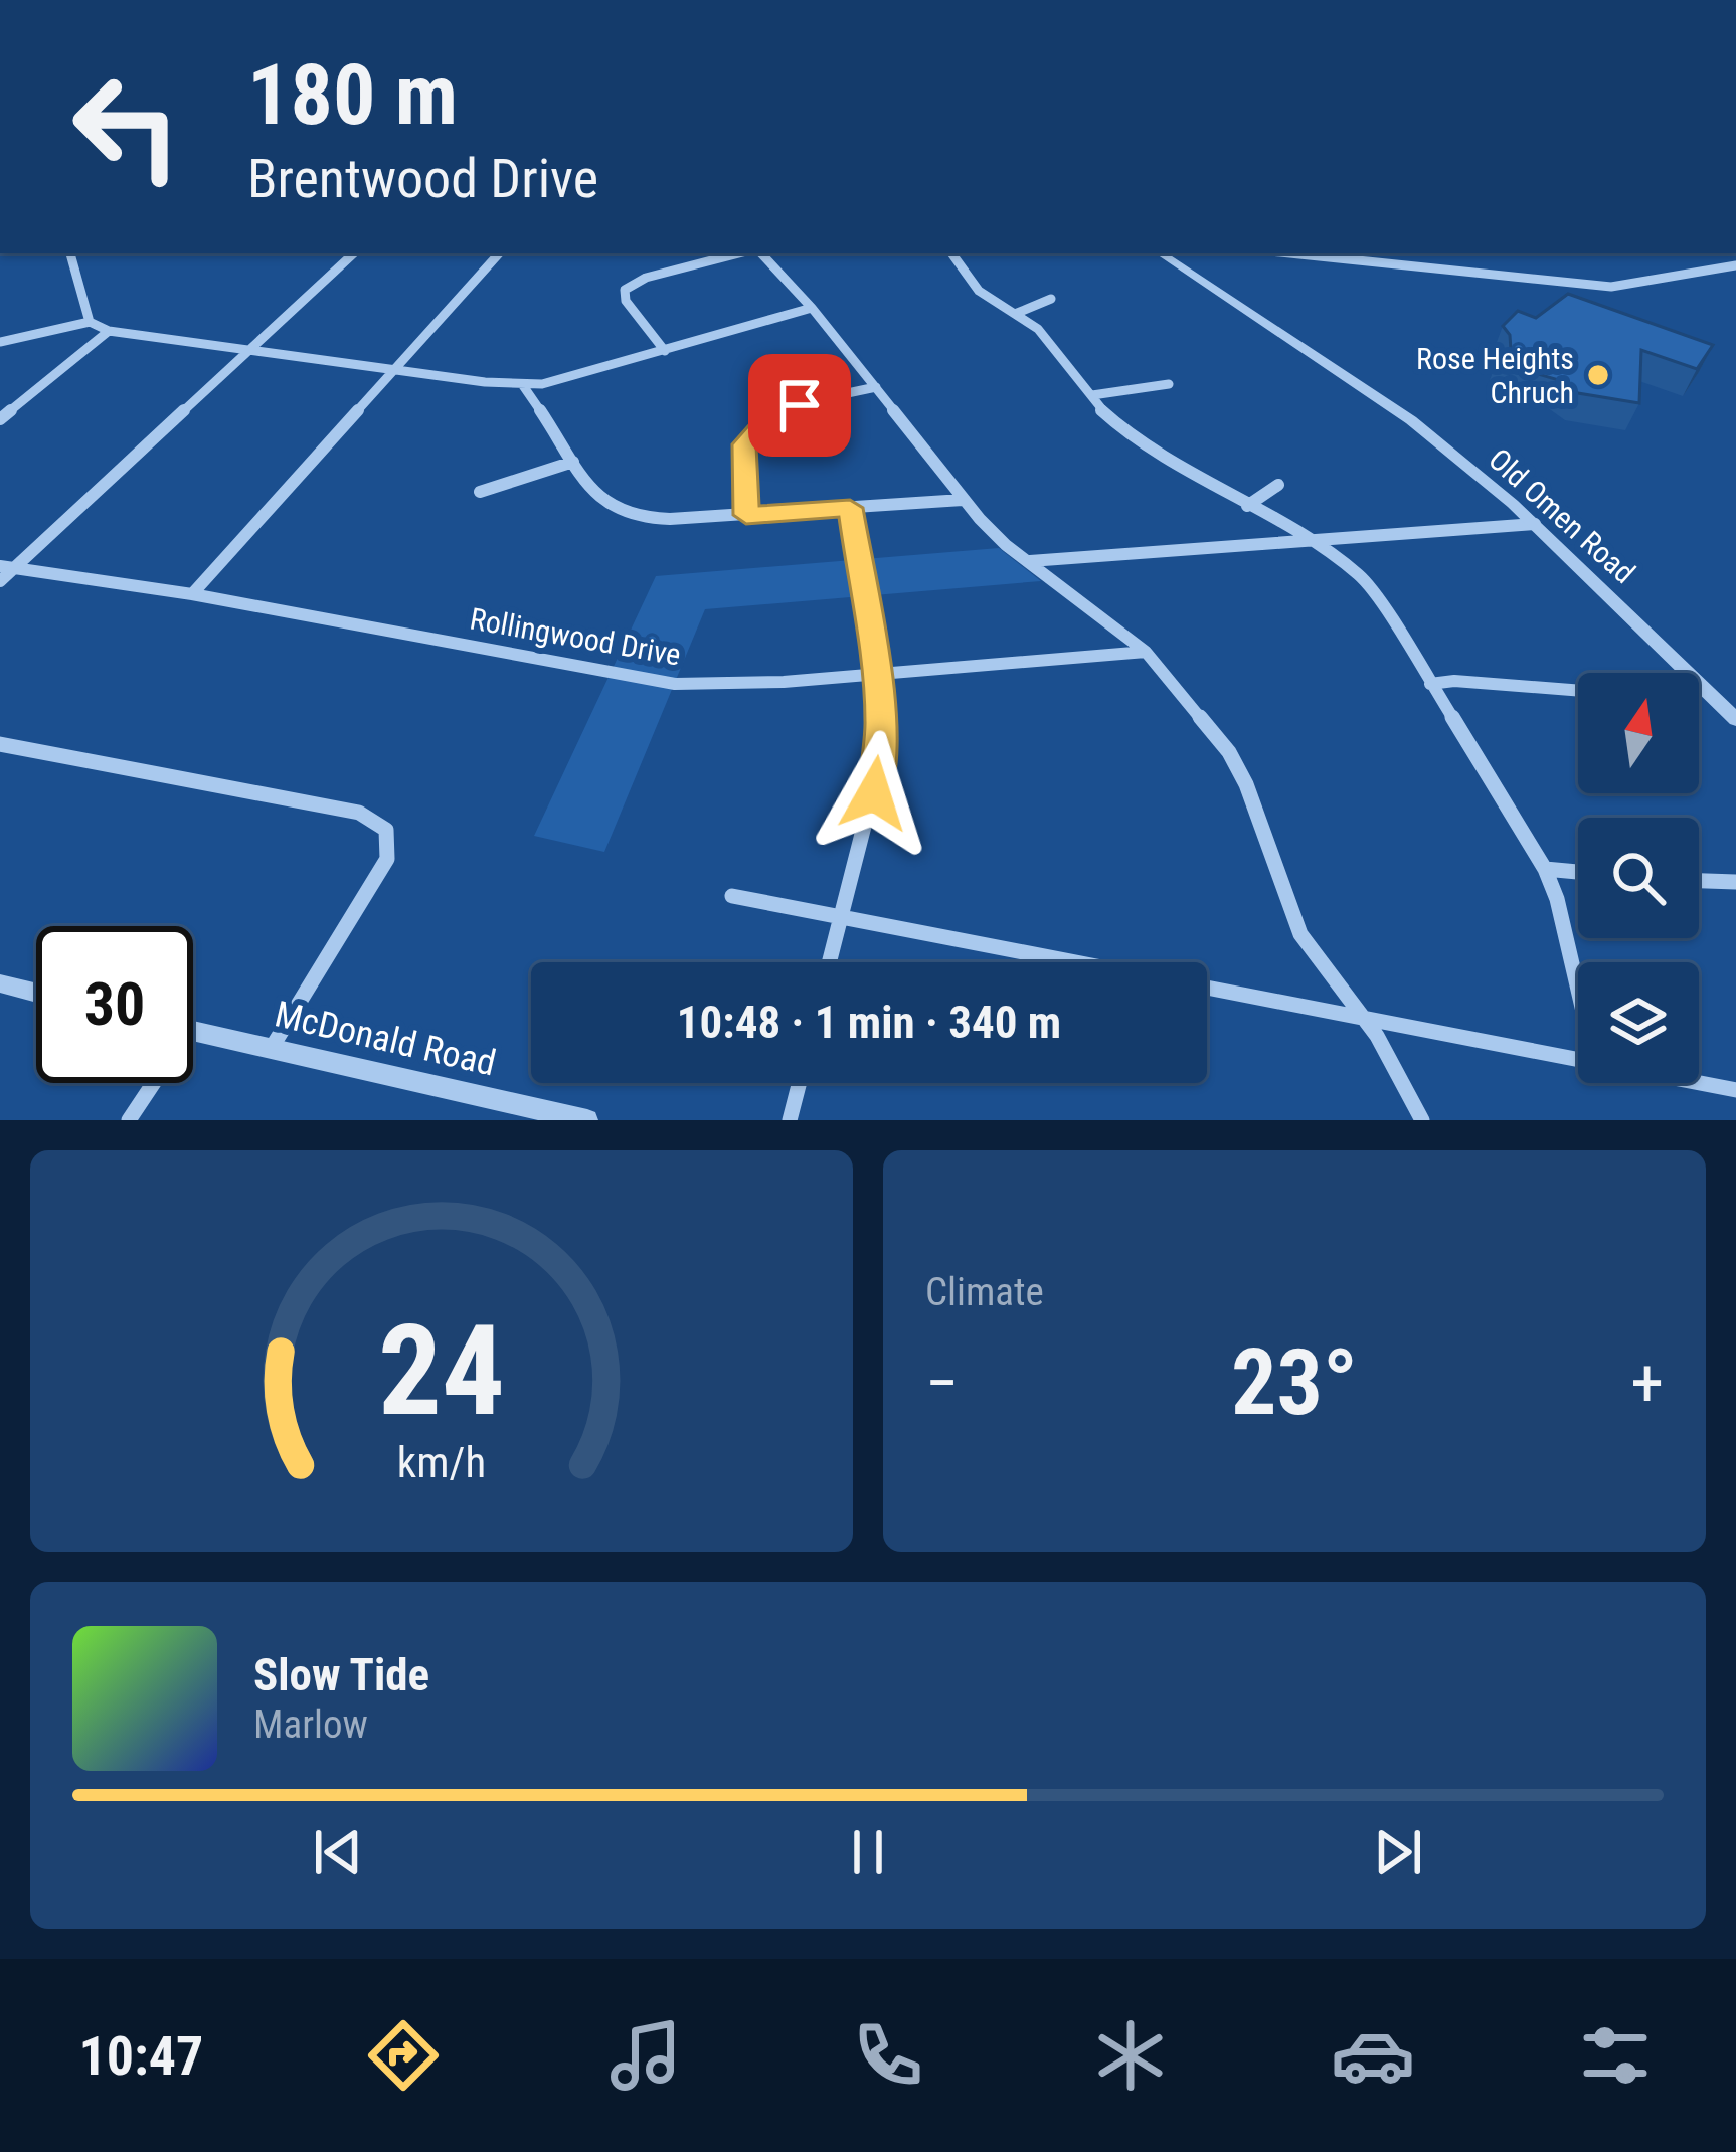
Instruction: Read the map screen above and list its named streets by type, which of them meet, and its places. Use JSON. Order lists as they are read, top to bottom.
{
  "streets": {
    "street": ["Old Omen Road", "Rollingwood Drive", "McDonald Road"]
  },
  "places": ["Rose Heights Chruch"],
  "north": "top",
  "page": {
    "turn": ["180 m", "Brentwood Drive"],
    "limit": "30",
    "trip": "10:48 · 1 min · 340 m",
    "tile": "Climate",
    "heat": ["−", "23°", "+"],
    "song": ["Slow Tide", "Marlow"],
    "tabs": "10:47",
    "gauge": ["24", "km/h"]
  }
}
